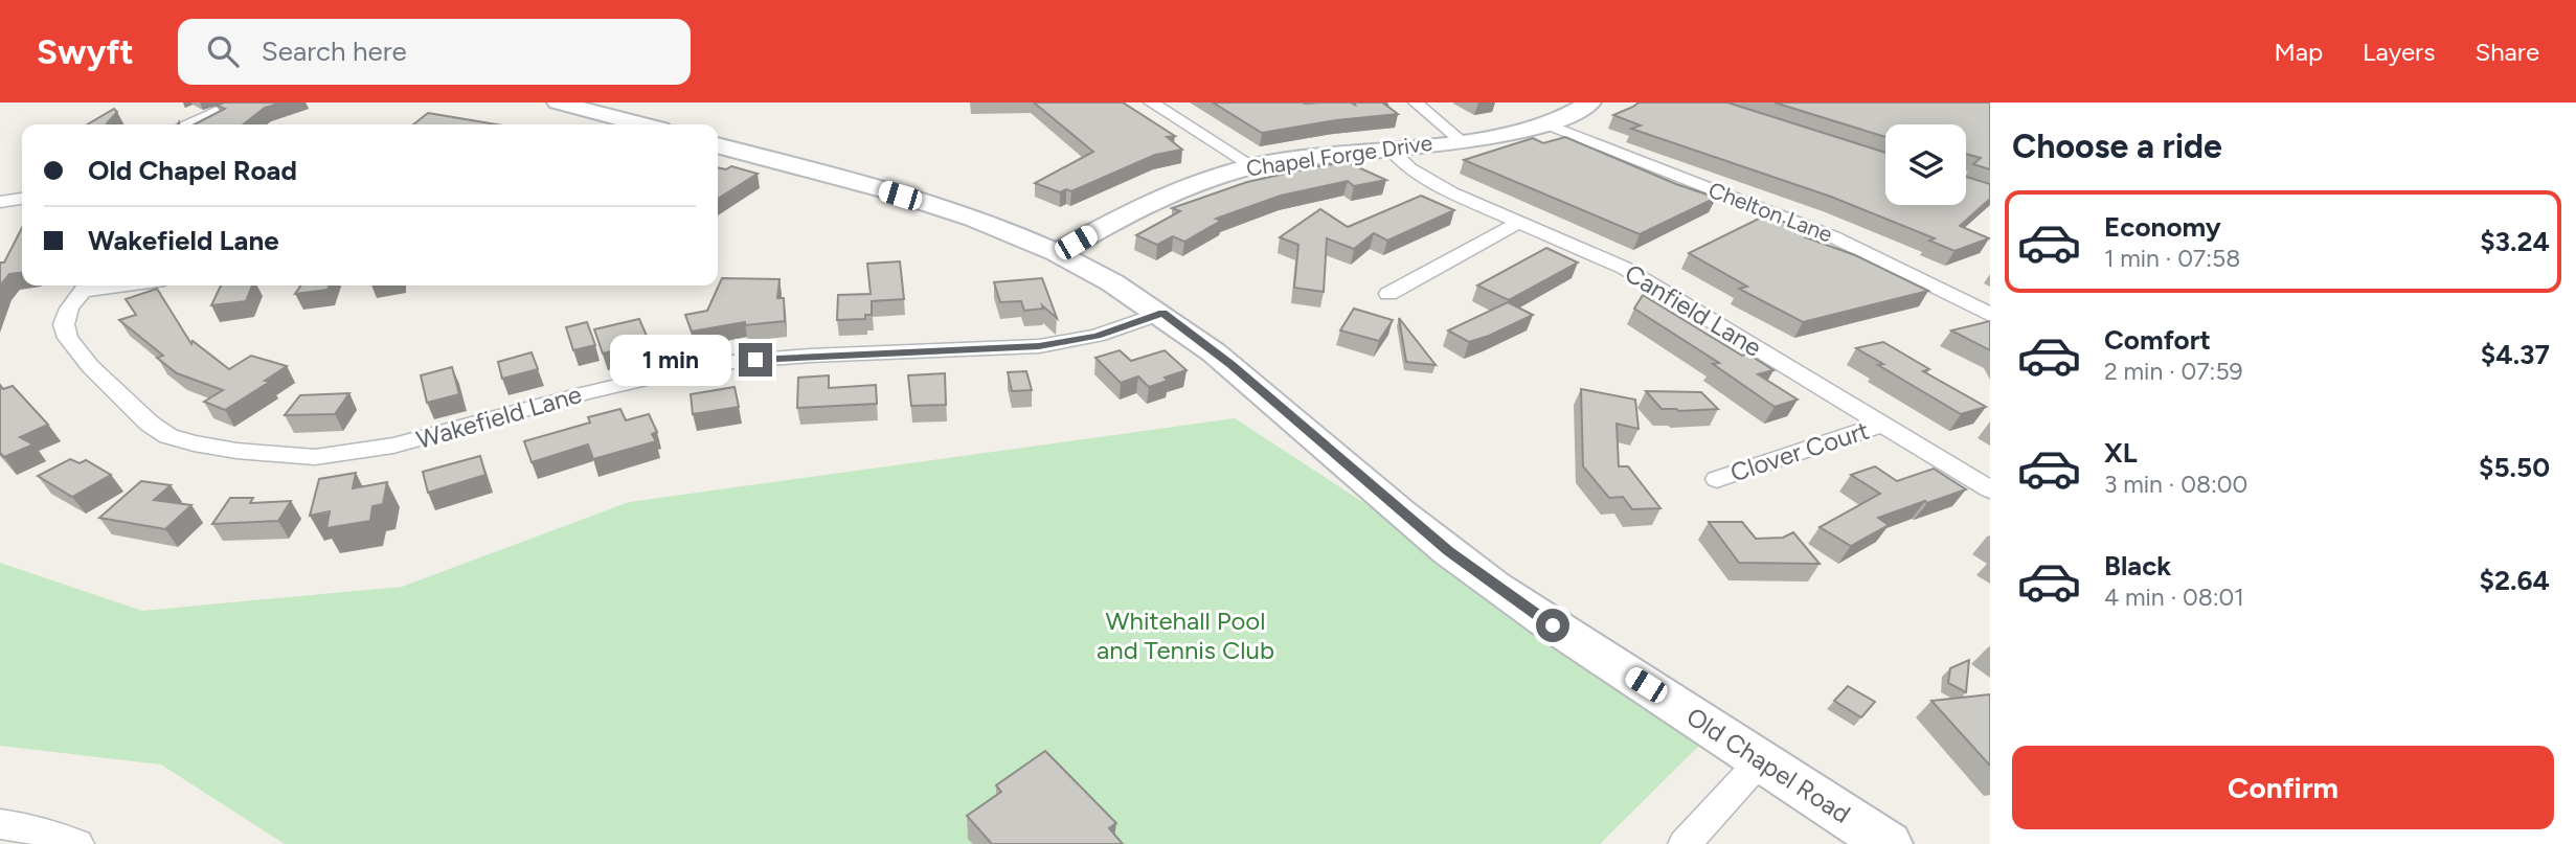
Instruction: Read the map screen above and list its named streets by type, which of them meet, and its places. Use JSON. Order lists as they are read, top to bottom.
{
  "streets": {
    "street": [
      "Chapel Forge Drive",
      "Chelton Lane",
      "Canfield Lane",
      "Wakefield Lane",
      "Clover Court",
      "Old Chapel Road"
    ]
  },
  "crossings": [
    ["Chapel Forge Drive", "Chelton Lane"],
    ["Chapel Forge Drive", "Canfield Lane"],
    ["Chapel Forge Drive", "Old Chapel Road"],
    ["Canfield Lane", "Clover Court"],
    ["Wakefield Lane", "Old Chapel Road"]
  ],
  "parks": ["Whitehall Pool and Tennis Club"],
  "page": {
    "header": "Swyft",
    "search": "Search here",
    "nav": ["Map", "Layers", "Share"],
    "heading": "Choose a ride",
    "banner": ["Old Chapel Road", "Wakefield Lane"],
    "list": [
      {
        "name": "Economy",
        "note": "1 min · 07:58",
        "value": "$3.24"
      },
      {
        "name": "Comfort",
        "note": "2 min · 07:59",
        "value": "$4.37"
      },
      {
        "name": "XL",
        "note": "3 min · 08:00",
        "value": "$5.50"
      },
      {
        "name": "Black",
        "note": "4 min · 08:01",
        "value": "$2.64"
      }
    ],
    "bubble": "1 min",
    "buttons": "Confirm"
  }
}
